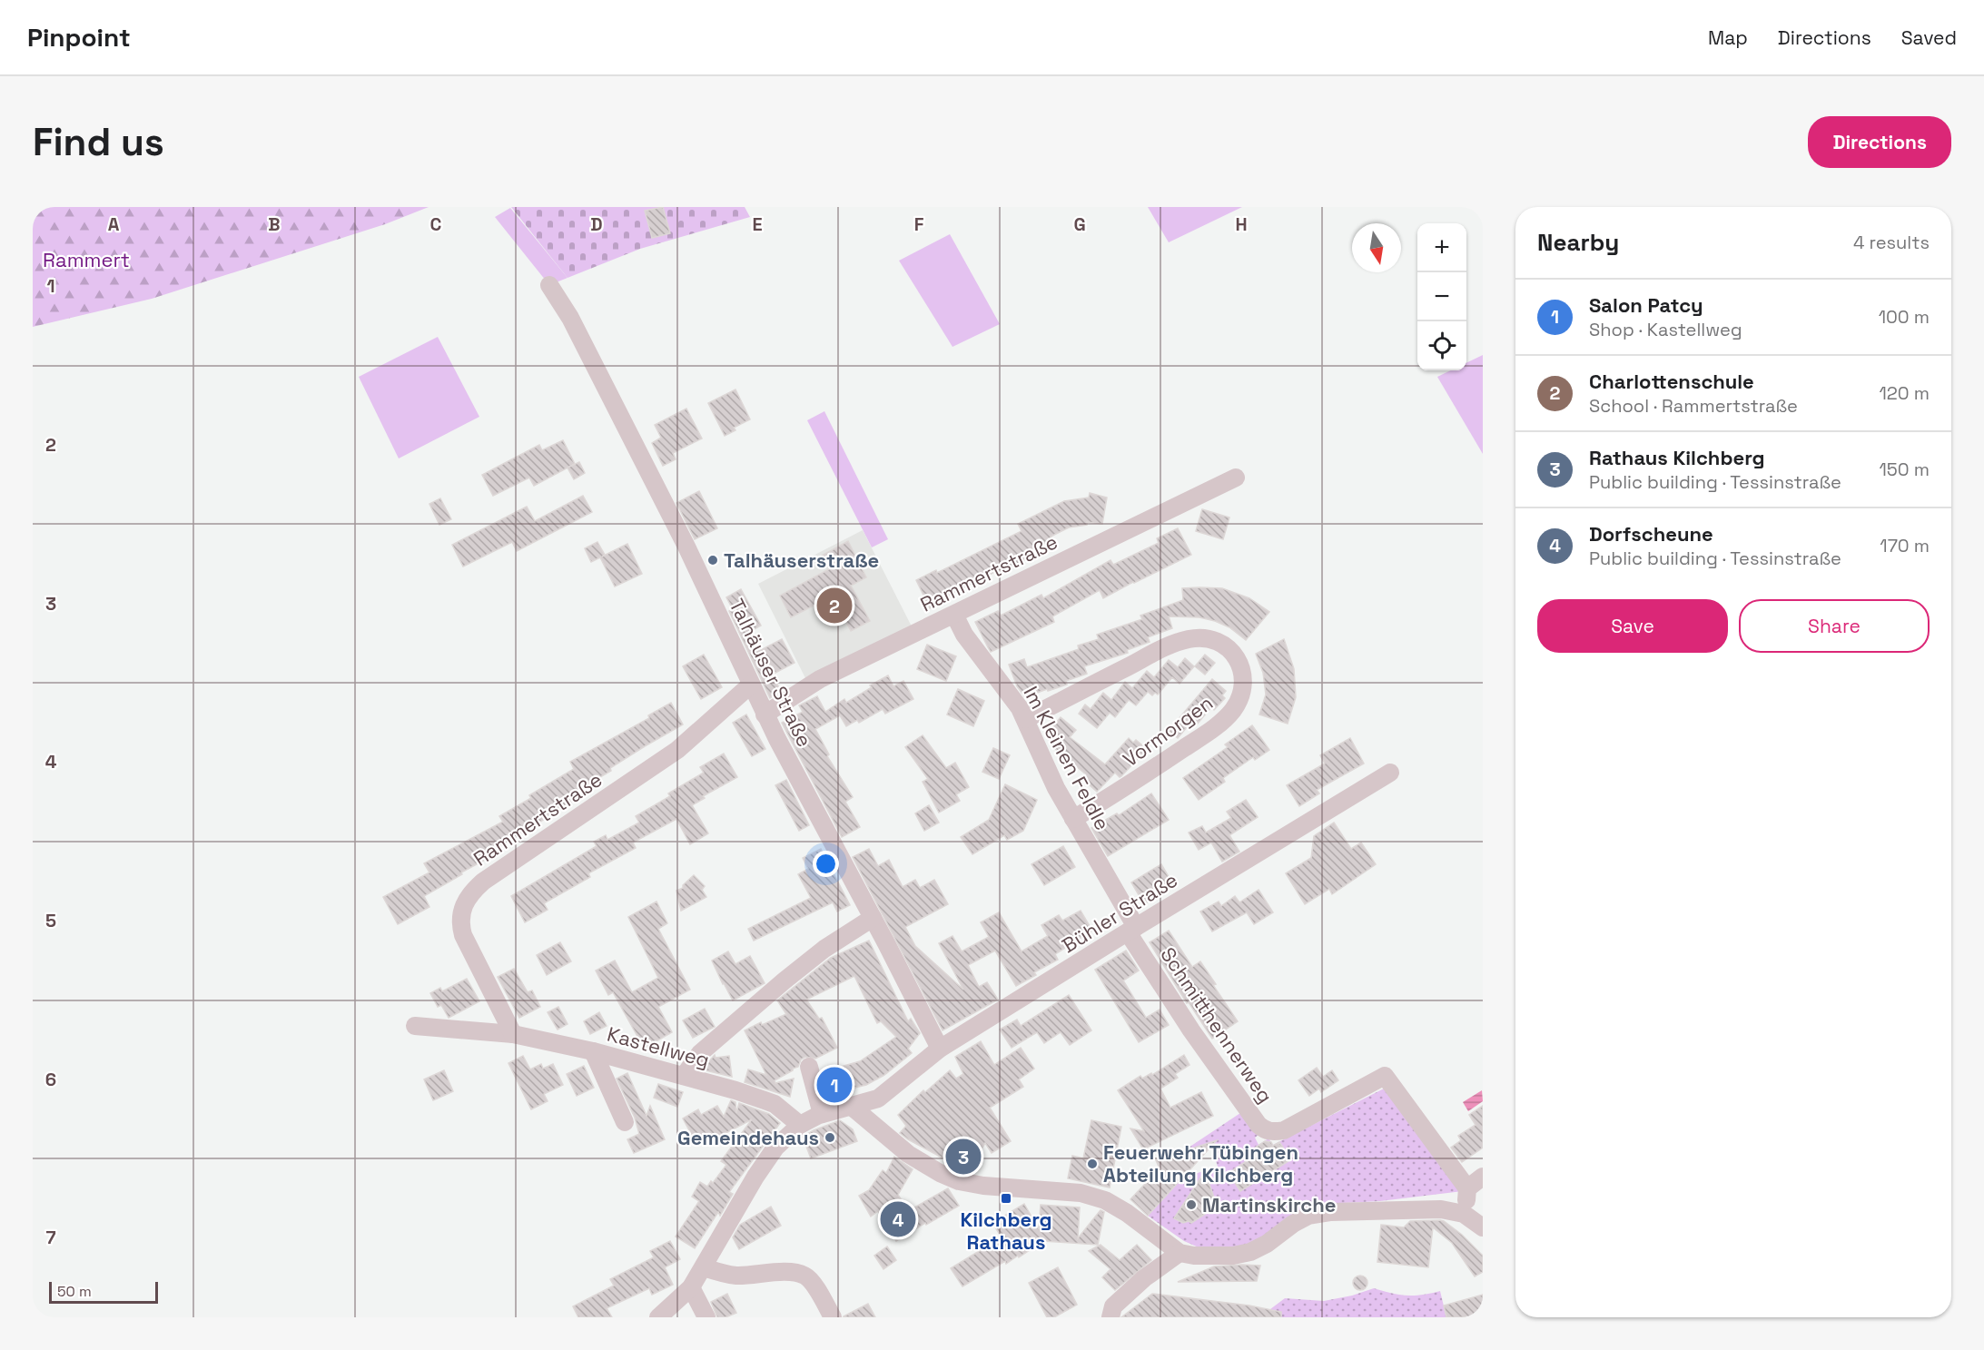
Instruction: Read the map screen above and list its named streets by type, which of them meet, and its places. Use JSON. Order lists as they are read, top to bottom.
{
  "streets": {
    "street": [
      "Rammertstraße",
      "Talhäuser Straße",
      "Vormorgen",
      "Im Kleinen Feldle",
      "Bühler Straße",
      "Schmitthennerweg",
      "Kastellweg"
    ]
  },
  "crossings": [
    ["Rammertstraße", "Talhäuser Straße"],
    ["Rammertstraße", "Im Kleinen Feldle"],
    ["Rammertstraße", "Kastellweg"],
    ["Talhäuser Straße", "Bühler Straße"],
    ["Vormorgen", "Im Kleinen Feldle"],
    ["Im Kleinen Feldle", "Bühler Straße"],
    ["Im Kleinen Feldle", "Schmitthennerweg"],
    ["Bühler Straße", "Schmitthennerweg"]
  ],
  "parks": ["Rammert"],
  "places": {
    "other": [
      "Talhäuserstraße",
      "Gemeindehaus",
      "Feuerwehr Tübingen Abteilung Kilchberg",
      "Martinskirche"
    ],
    "transit": ["Kilchberg Rathaus"]
  },
  "scale_bar": "50 m",
  "north": "bottom",
  "page": {
    "header": "Pinpoint",
    "nav": ["Map", "Directions", "Saved"],
    "buttons": [
      "Directions",
      ["Save", "Share"]
    ],
    "title": "Find us",
    "heading": ["Nearby", "4 results"],
    "map_buttons": ["+", "−"],
    "list": [
      {
        "mark": "1",
        "name": "Salon Patcy",
        "note": "Shop · Kastellweg",
        "value": "100 m"
      },
      {
        "mark": "2",
        "name": "Charlottenschule",
        "note": "School · Rammertstraße",
        "value": "120 m"
      },
      {
        "mark": "3",
        "name": "Rathaus Kilchberg",
        "note": "Public building · Tessinstraße",
        "value": "150 m"
      },
      {
        "mark": "4",
        "name": "Dorfscheune",
        "note": "Public building · Tessinstraße",
        "value": "170 m"
      }
    ],
    "pins": [
      "2",
      "1",
      "3",
      "4"
    ],
    "scale": "50 m"
  },
  "grid": {
    "columns": [
      "A",
      "B",
      "C",
      "D",
      "E",
      "F",
      "G",
      "H"
    ],
    "rows": [
      "1",
      "2",
      "3",
      "4",
      "5",
      "6",
      "7"
    ]
  }
}
